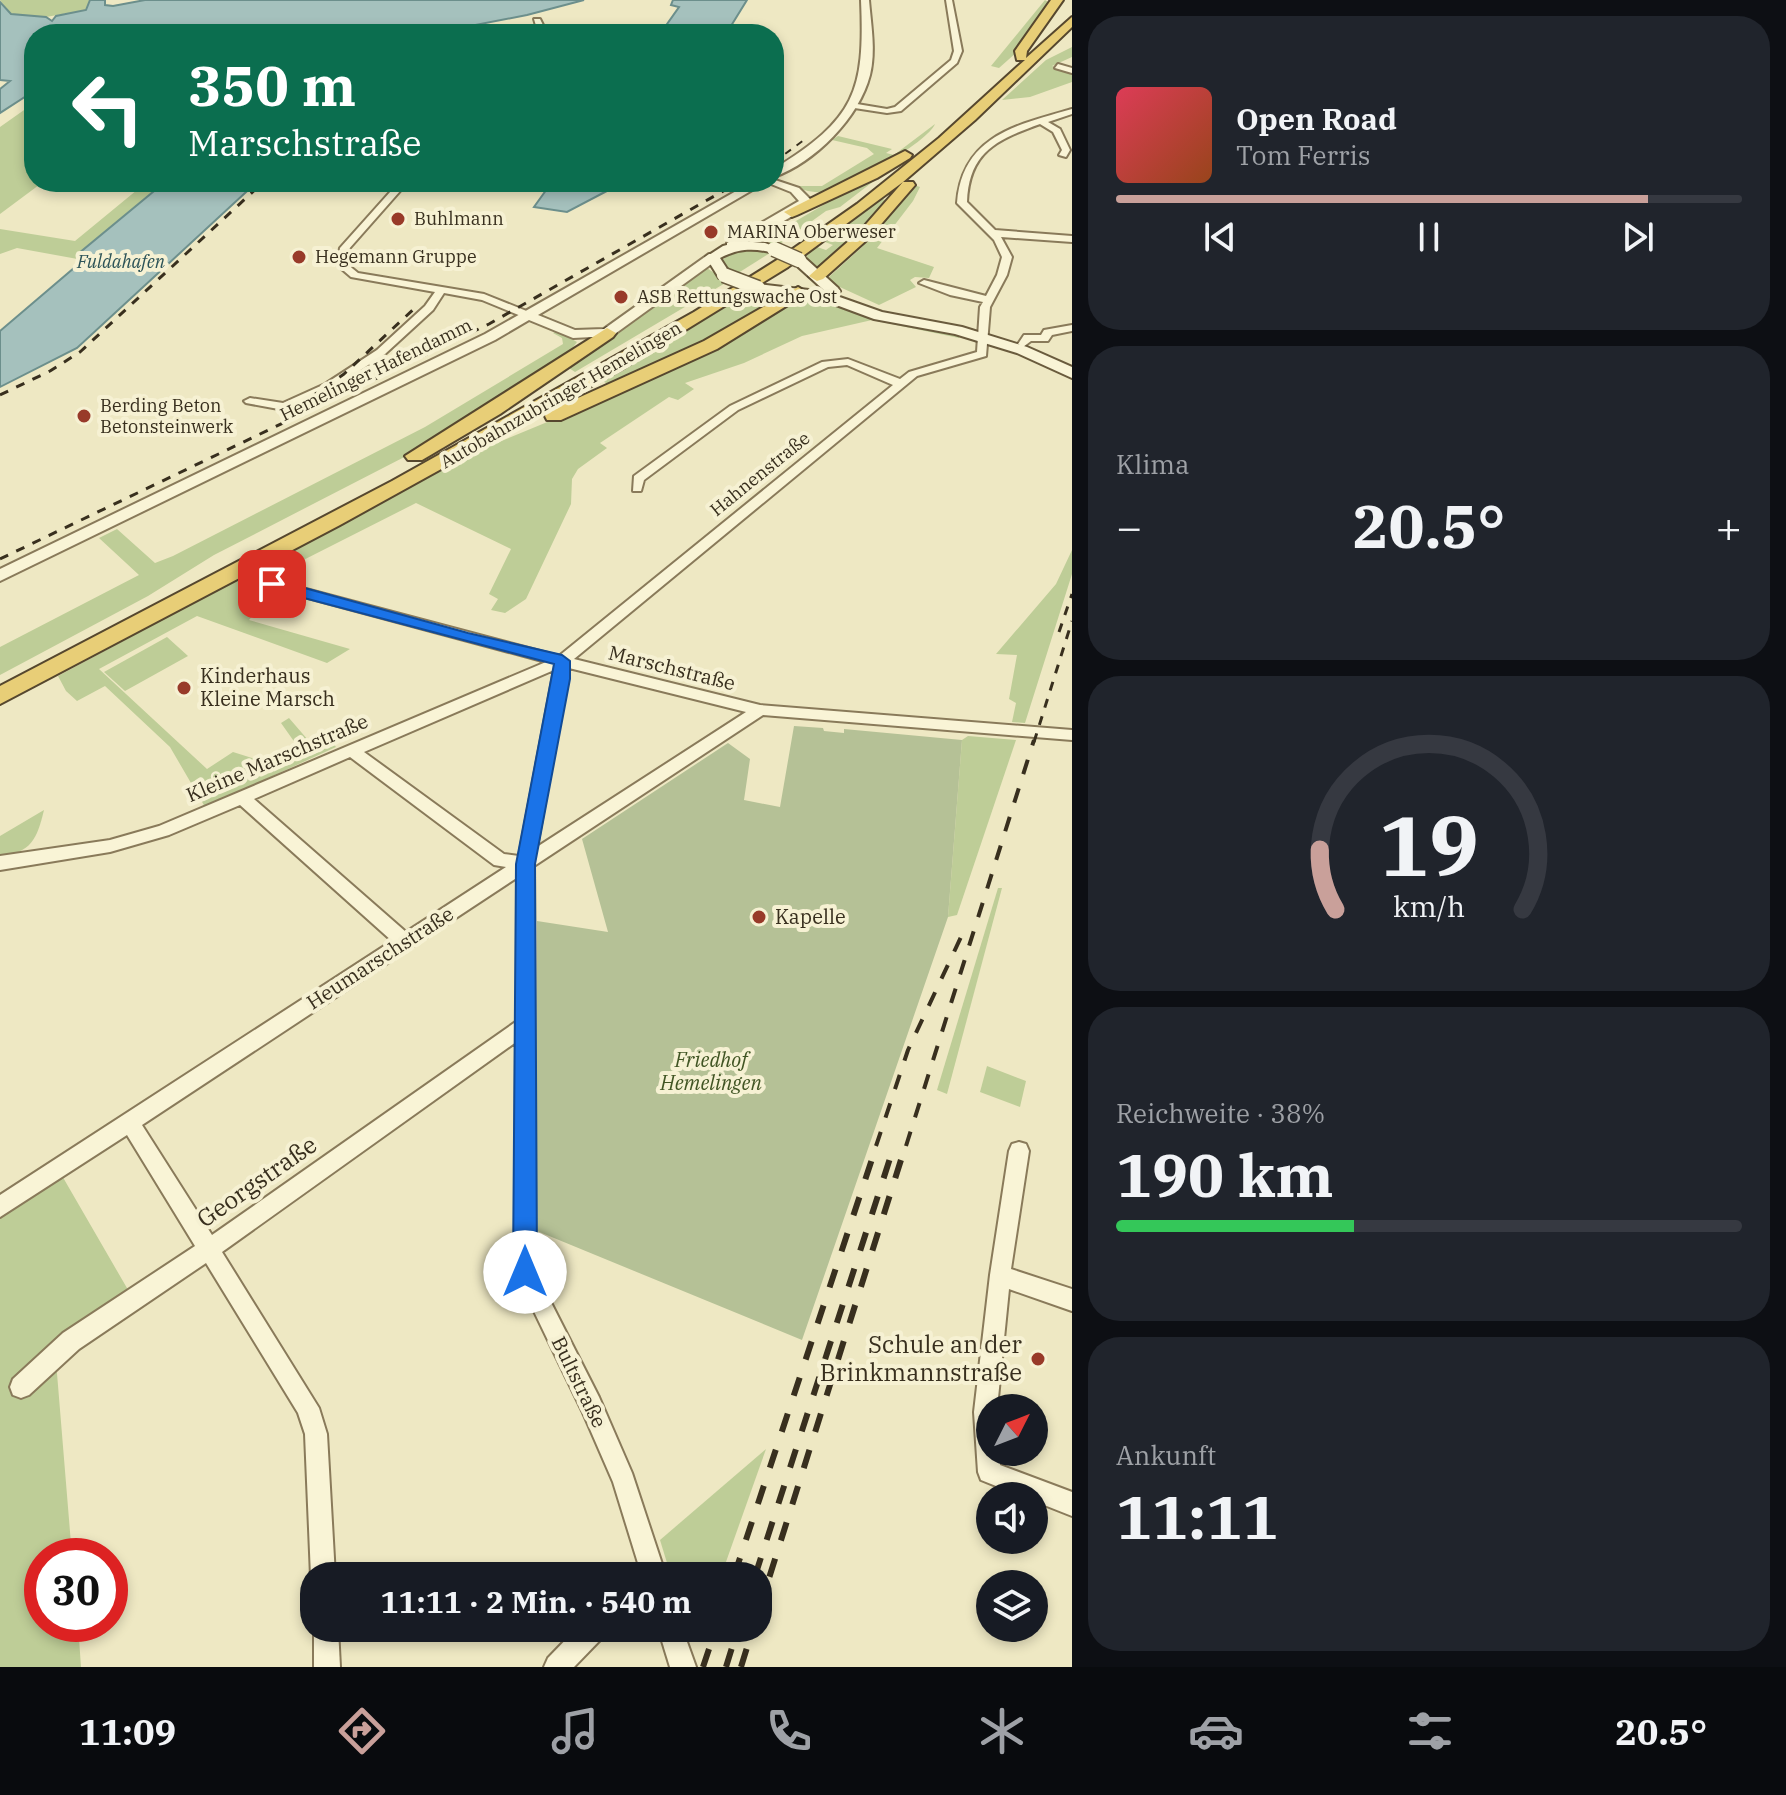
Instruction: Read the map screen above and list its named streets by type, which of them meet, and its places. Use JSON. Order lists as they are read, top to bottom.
{
  "streets": {
    "highway": ["Autobahnzubringer Hemelingen"],
    "street": [
      "Hemelinger Hafendamm",
      "Hahnenstraße",
      "Marschstraße",
      "Kleine Marschstraße",
      "Heumarschstraße",
      "Georgstraße",
      "Bultstraße"
    ]
  },
  "crossings": [
    ["Hahnenstraße", "Marschstraße"],
    ["Hahnenstraße", "Kleine Marschstraße"],
    ["Hahnenstraße", "Bultstraße"],
    ["Marschstraße", "Kleine Marschstraße"],
    ["Marschstraße", "Heumarschstraße"],
    ["Marschstraße", "Bultstraße"],
    ["Kleine Marschstraße", "Bultstraße"],
    ["Heumarschstraße", "Bultstraße"],
    ["Georgstraße", "Bultstraße"]
  ],
  "water": ["Fuldahafen"],
  "parks": ["Friedhof Hemelingen"],
  "places": [
    "Buhlmann",
    "MARINA Oberweser",
    "Hegemann Gruppe",
    "ASB Rettungswache Ost",
    "Berding Beton Betonsteinwerk",
    "Kinderhaus Kleine Marsch",
    "Kapelle",
    "Schule an der Brinkmannstraße"
  ],
  "north": "top right",
  "page": {
    "turn": ["350 m", "Marschstraße"],
    "song": ["Open Road", "Tom Ferris"],
    "tile": [
      "Klima",
      ["Reichweite · 38%", "190 km"],
      ["Ankunft", "11:11"]
    ],
    "heat": ["−", "20.5°", "+"],
    "limit": "30",
    "trip": "11:11 · 2 Min. · 540 m",
    "tabs": ["11:09", "20.5°"],
    "gauge": ["19", "km/h"]
  }
}
